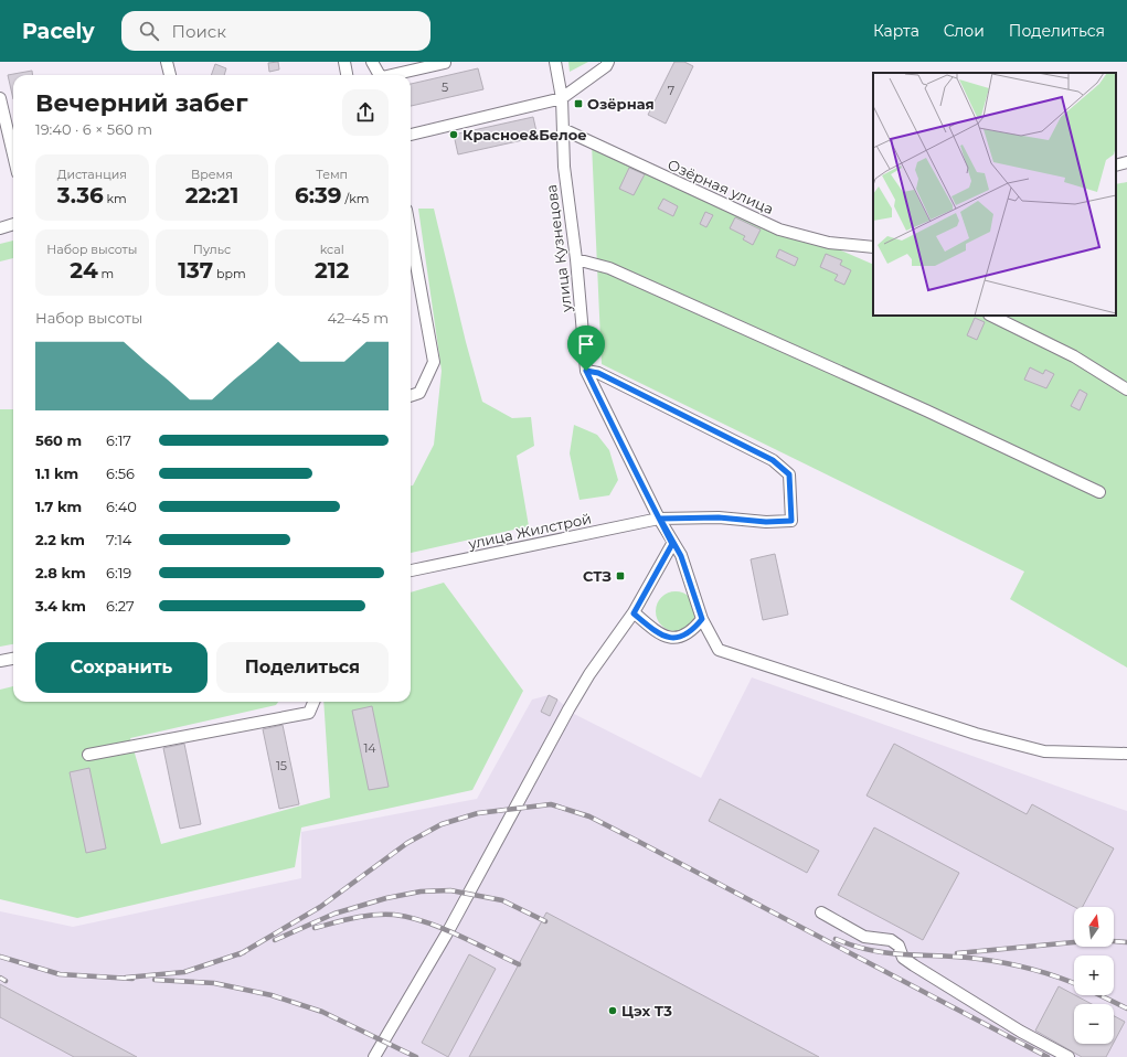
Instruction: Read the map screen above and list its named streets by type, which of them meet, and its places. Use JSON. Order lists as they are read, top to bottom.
{
  "streets": {
    "street": ["Озёрная улица", "улица Кузнецова", "улица Жилстрой"]
  },
  "crossings": [
    ["Озёрная улица", "улица Кузнецова"],
    ["улица Кузнецова", "улица Жилстрой"]
  ],
  "places": {
    "transit": ["Озёрная", "СТЗ"],
    "other": ["Красное&Белое", "Цэх Т3"]
  },
  "house_numbers": [
    "5",
    "7",
    "14",
    "15"
  ],
  "north": "top",
  "page": {
    "header": "Pacely",
    "search": "Поиск",
    "nav": ["Карта", "Слои", "Поделиться"],
    "heading": ["Вечерний забег", "19:40 · 6 × 560 m"],
    "stats": [
      ["Дистанция", "3.36 km"],
      ["Время", "22:21"],
      ["Темп", "6:39 /km"],
      ["Набор высоты", "24 m"],
      ["Пульс", "137 bpm"],
      ["kcal", "212"]
    ],
    "chart": ["Набор высоты", "42–45 m"],
    "list": [
      {
        "name": "560 m",
        "note": "6:17"
      },
      {
        "name": "1.1 km",
        "note": "6:56"
      },
      {
        "name": "1.7 km",
        "note": "6:40"
      },
      {
        "name": "2.2 km",
        "note": "7:14"
      },
      {
        "name": "2.8 km",
        "note": "6:19"
      },
      {
        "name": "3.4 km",
        "note": "6:27"
      }
    ],
    "buttons": ["Сохранить", "Поделиться"],
    "map_buttons": ["+", "−"]
  }
}
